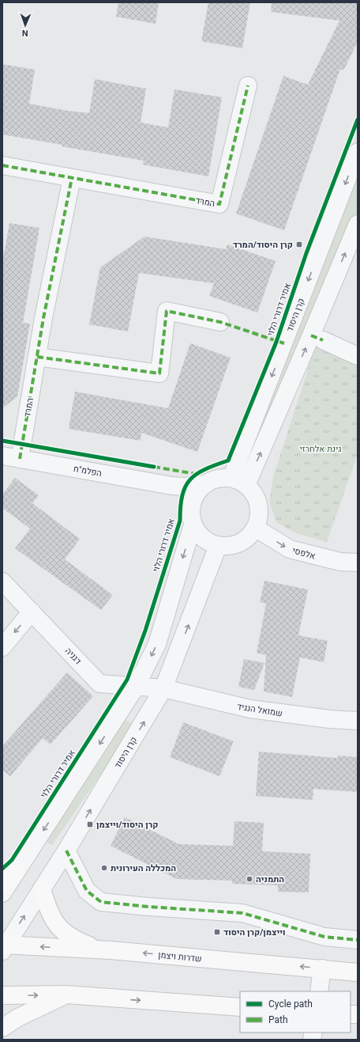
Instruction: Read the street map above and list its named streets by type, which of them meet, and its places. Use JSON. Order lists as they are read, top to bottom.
{
  "streets": {
    "main road": ["שדרות ויצמן"],
    "street": [
      "המרד",
      "קרן היסוד",
      "הפלמ\"ח",
      "אלפסי",
      "דגניה",
      "שמואל הנגיד"
    ],
    "cycle path": ["אמיר דרורי הלוי"]
  },
  "crossings": [
    ["המרד", "הפלמ\"ח"],
    ["קרן היסוד", "הפלמ\"ח"],
    ["קרן היסוד", "אלפסי"],
    ["קרן היסוד", "דגניה"],
    ["קרן היסוד", "שמואל הנגיד"],
    ["קרן היסוד", "שדרות ויצמן"],
    ["הפלמ\"ח", "אלפסי"],
    ["דגניה", "שמואל הנגיד"]
  ],
  "one_way": ["אלפסי"],
  "parks": ["גינת אלחרזי"],
  "places": {
    "transit": ["קרן היסוד/המרד", "קרן היסוד/וייצמן", "וייצמן/קרן היסוד"],
    "other": ["המכללה העירונית", "התמניה"]
  },
  "legend": ["Cycle path", "Path"],
  "north": "bottom"
}
